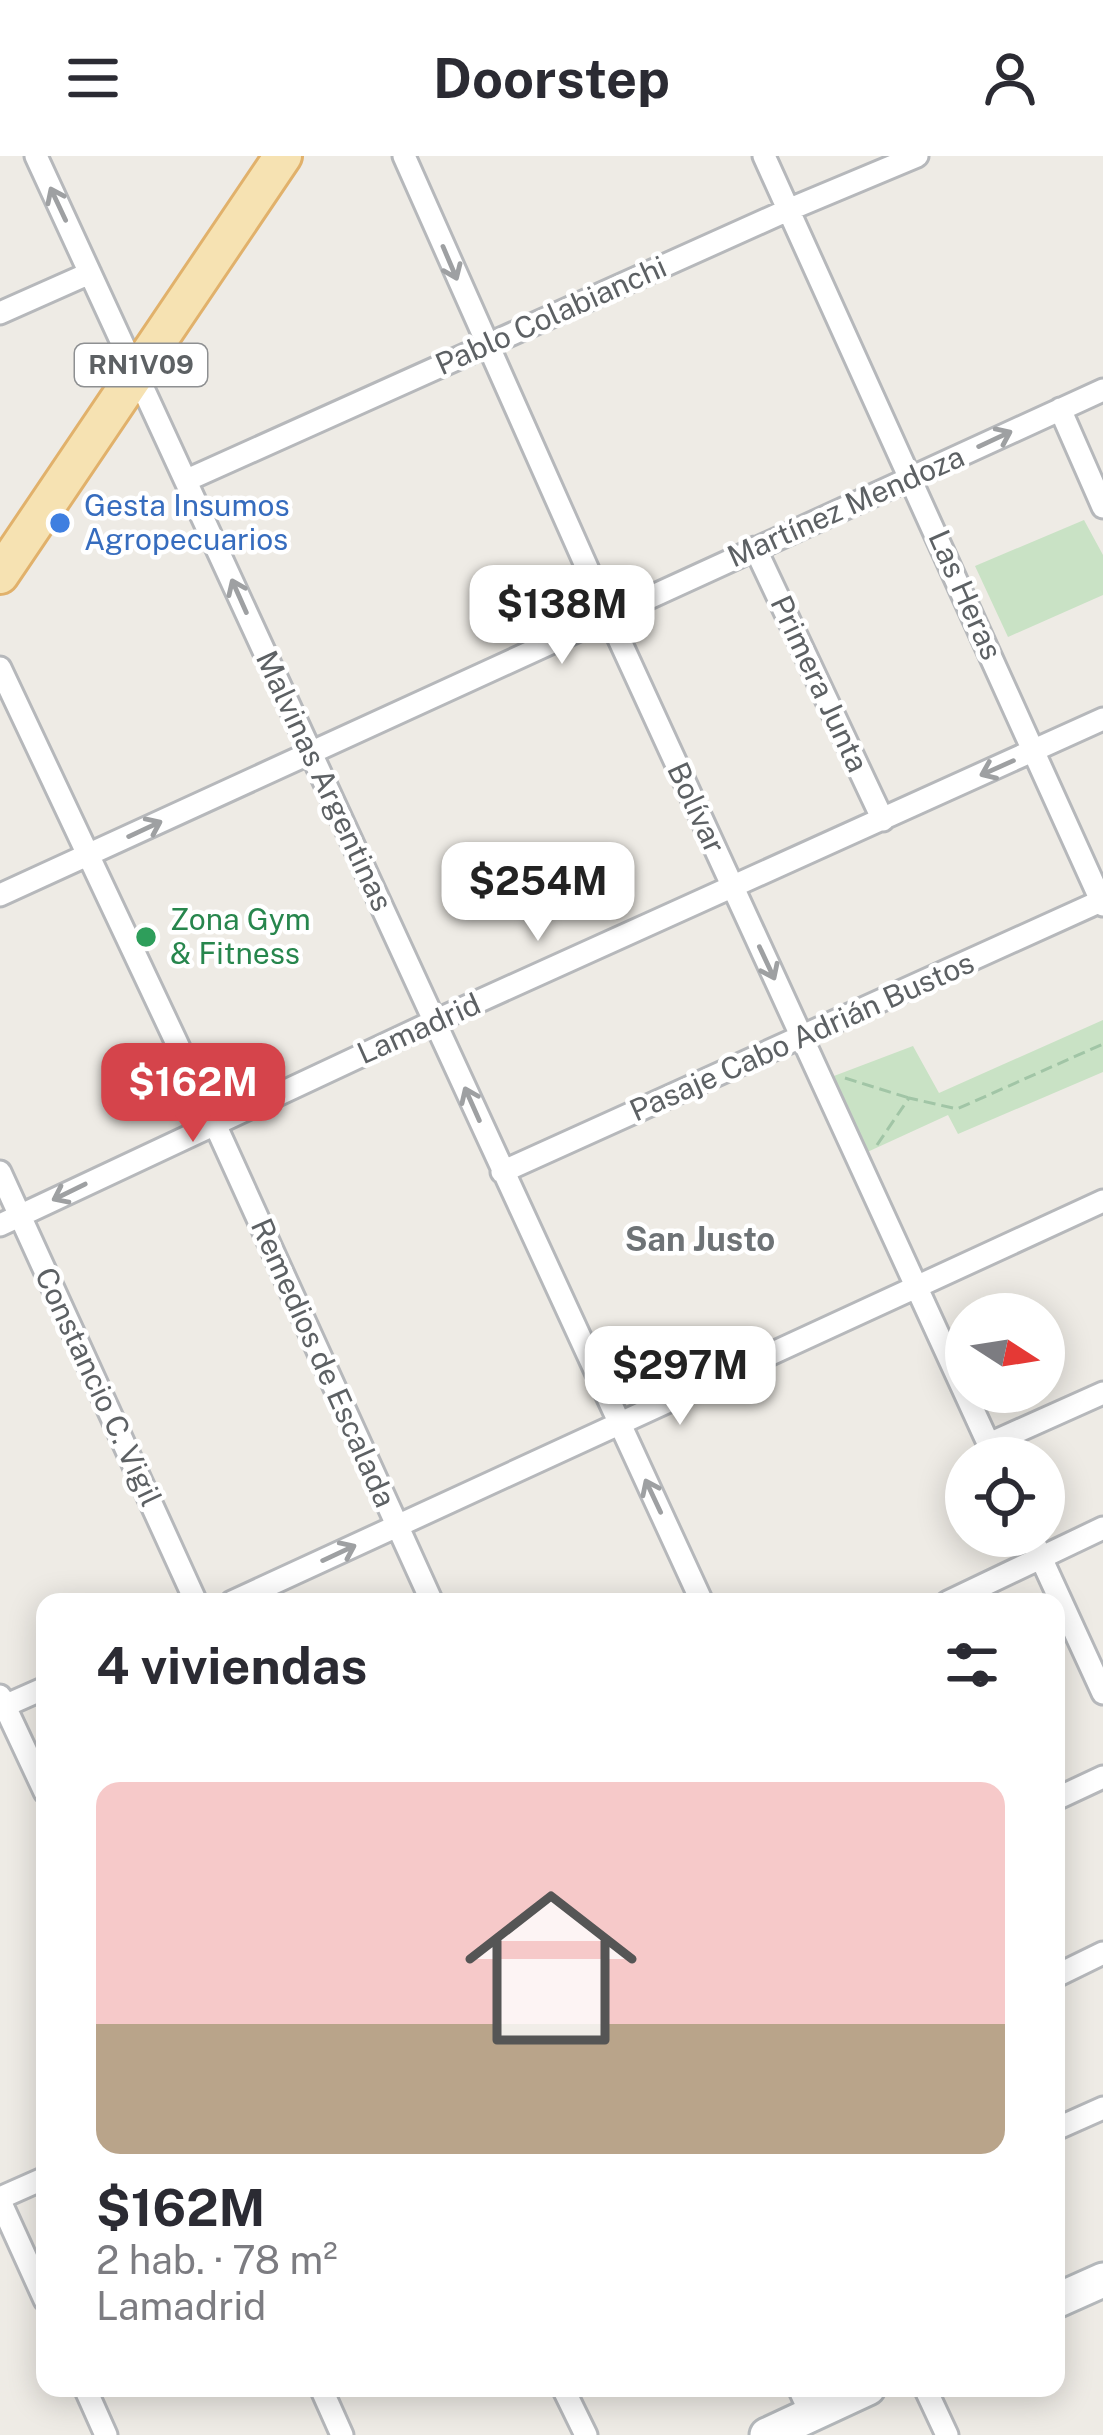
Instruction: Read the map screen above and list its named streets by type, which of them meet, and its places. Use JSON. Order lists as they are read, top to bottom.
{
  "streets": {
    "main road": ["RN1V09"],
    "street": [
      "Pablo Colabianchi",
      "Martínez Mendoza",
      "Las Heras",
      "Primera Junta",
      "Malvinas Argentinas",
      "Bolívar",
      "Lamadrid",
      "Pasaje Cabo Adrián Bustos",
      "Remedios de Escalada",
      "Constancio C. Vigil"
    ]
  },
  "crossings": [
    ["Pablo Colabianchi", "Las Heras"],
    ["Pablo Colabianchi", "Malvinas Argentinas"],
    ["Pablo Colabianchi", "Bolívar"],
    ["RN1V09", "Malvinas Argentinas"],
    ["Martínez Mendoza", "Las Heras"],
    ["Martínez Mendoza", "Primera Junta"],
    ["Martínez Mendoza", "Malvinas Argentinas"],
    ["Martínez Mendoza", "Bolívar"],
    ["Martínez Mendoza", "Remedios de Escalada"],
    ["Las Heras", "Lamadrid"],
    ["Las Heras", "Pasaje Cabo Adrián Bustos"],
    ["Primera Junta", "Lamadrid"],
    ["Malvinas Argentinas", "Lamadrid"],
    ["Malvinas Argentinas", "Pasaje Cabo Adrián Bustos"],
    ["Bolívar", "Lamadrid"],
    ["Bolívar", "Pasaje Cabo Adrián Bustos"],
    ["Lamadrid", "Remedios de Escalada"],
    ["Lamadrid", "Constancio C. Vigil"]
  ],
  "one_way": ["Malvinas Argentinas"],
  "districts": ["San Justo"],
  "places": ["Gesta Insumos Agropecuarios", "Zona Gym & Fitness"],
  "north": "right",
  "page": {
    "header": "Doorstep",
    "price": [
      "$138M",
      "$254M",
      "$162M",
      "$297M"
    ],
    "heading": "4 viviendas",
    "list": [
      {
        "name": "$162M",
        "note": "2 hab. · 78 m² · Lamadrid"
      }
    ]
  }
}
